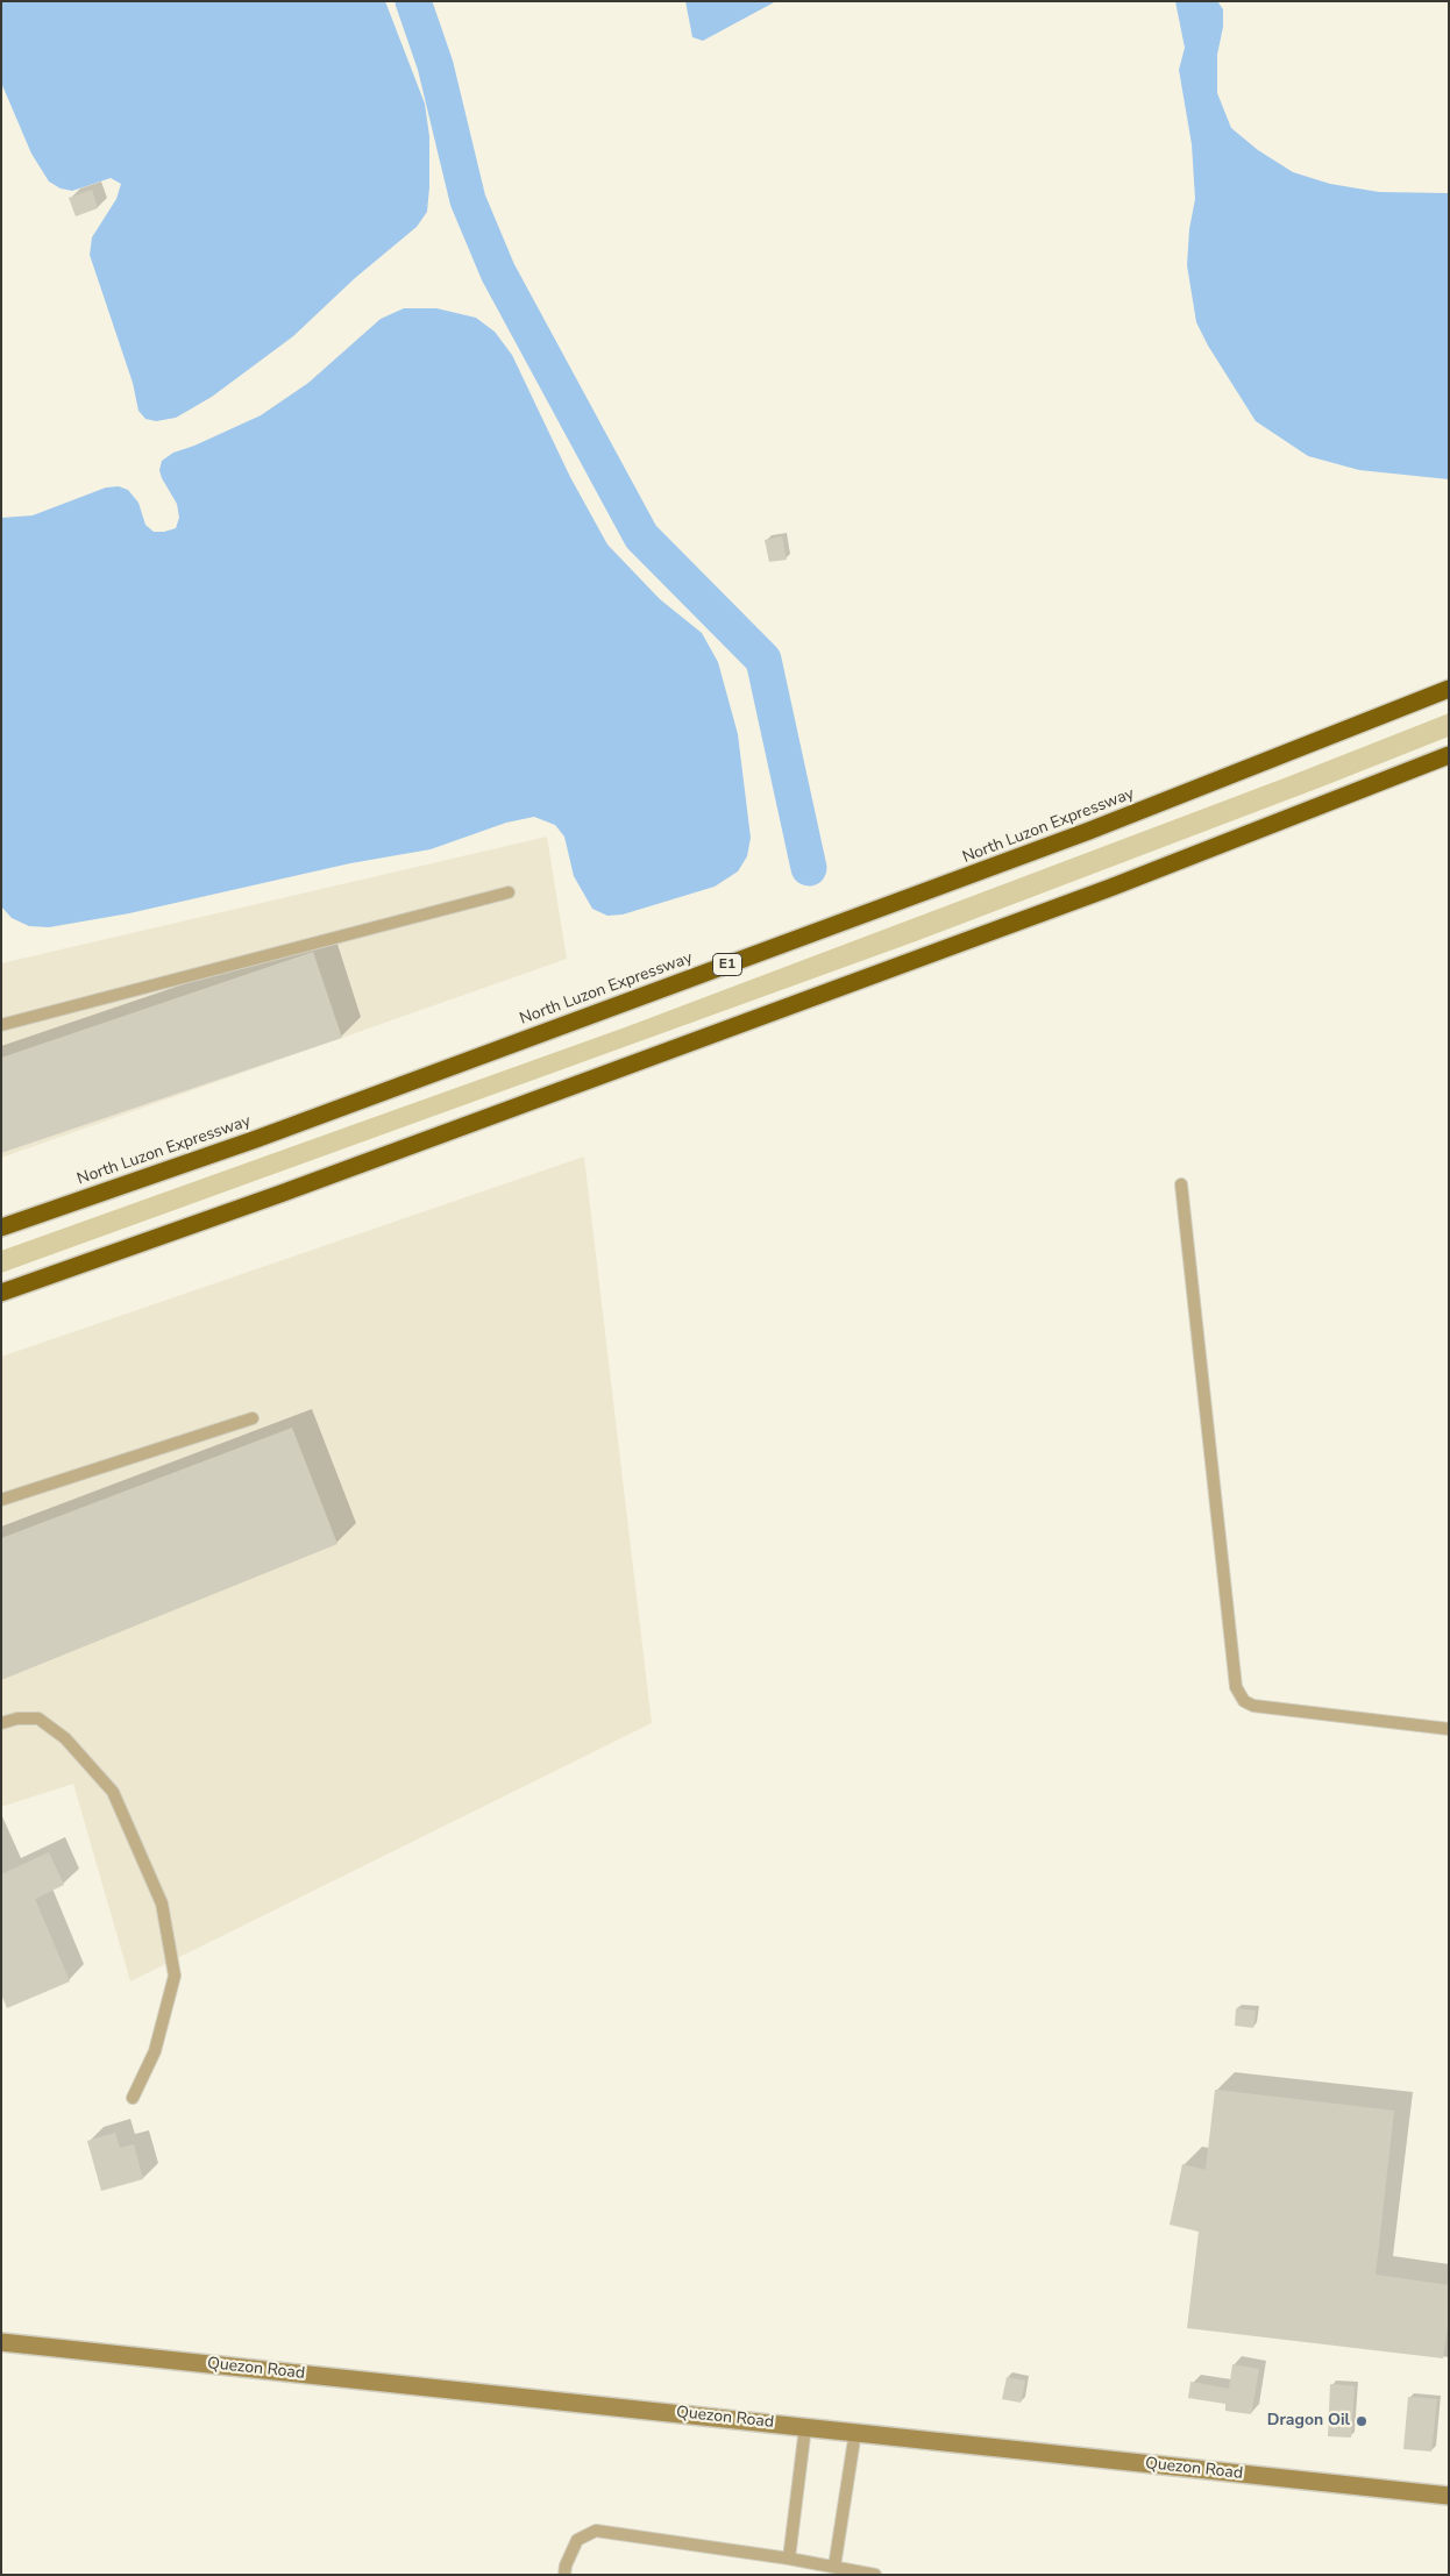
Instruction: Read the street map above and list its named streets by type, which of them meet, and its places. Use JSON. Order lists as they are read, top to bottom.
{
  "streets": {
    "highway": ["North Luzon Expressway", "E1"],
    "main road": ["Quezon Road"]
  },
  "places": ["Dragon Oil"]
}
